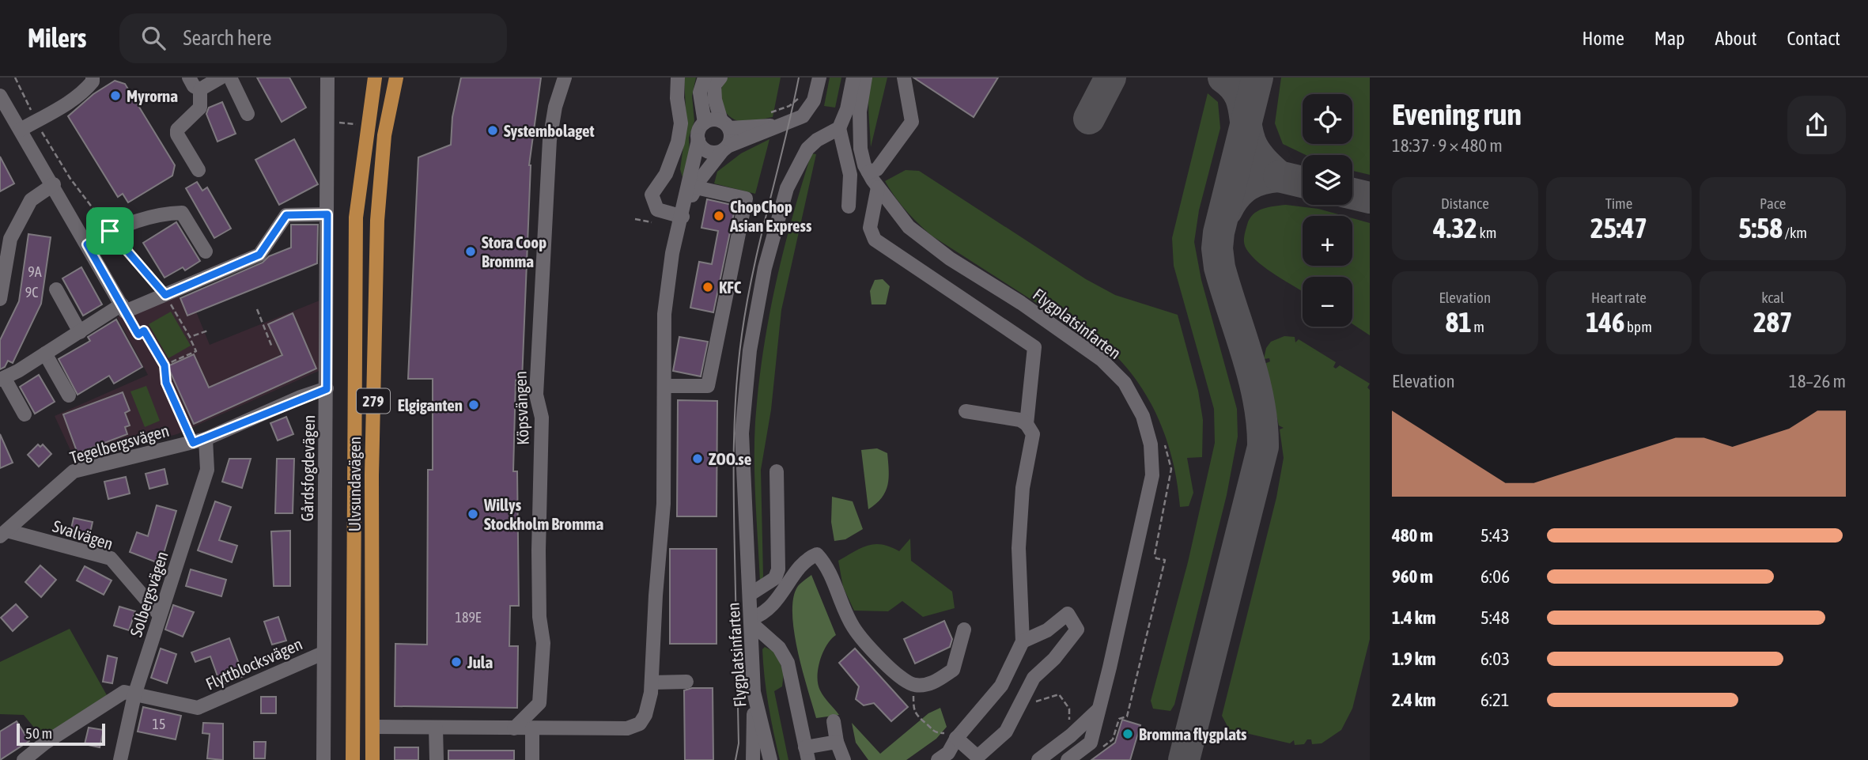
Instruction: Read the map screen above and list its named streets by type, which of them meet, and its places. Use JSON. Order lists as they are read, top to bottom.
{
  "streets": {
    "main road": ["279", "Ulvsundavägen"],
    "street": [
      "Flygplatsinfarten",
      "Köpsvängen",
      "Tegelbergsvägen",
      "Gårdsfogdevägen",
      "Svalvägen",
      "Solbergsvägen",
      "Flyttblocksvägen"
    ]
  },
  "crossings": [
    ["Tegelbergsvägen", "Gårdsfogdevägen"],
    ["Tegelbergsvägen", "Svalvägen"],
    ["Tegelbergsvägen", "Solbergsvägen"],
    ["Gårdsfogdevägen", "Flyttblocksvägen"],
    ["Svalvägen", "Solbergsvägen"],
    ["Solbergsvägen", "Flyttblocksvägen"]
  ],
  "places": [
    "Myrorna",
    "Systembolaget",
    "ChopChop Asian Express",
    "Stora Coop Bromma",
    "KFC",
    "Elgiganten",
    "ZOO.se",
    "Willys Stockholm Bromma",
    "Jula",
    "Bromma flygplats"
  ],
  "house_numbers": [
    "9A",
    "9C",
    "189E",
    "15"
  ],
  "scale_bar": "50 m",
  "page": {
    "header": "Milers",
    "search": "Search here",
    "nav": [
      "Home",
      "Map",
      "About",
      "Contact"
    ],
    "heading": ["Evening run", "18:37 · 9 × 480 m"],
    "map_buttons": ["+", "−"],
    "stats": [
      ["Distance", "4.32 km"],
      ["Time", "25:47"],
      ["Pace", "5:58 /km"],
      ["Elevation", "81 m"],
      ["Heart rate", "146 bpm"],
      ["kcal", "287"]
    ],
    "chart": ["Elevation", "18–26 m"],
    "list": [
      {
        "name": "480 m",
        "note": "5:43"
      },
      {
        "name": "960 m",
        "note": "6:06"
      },
      {
        "name": "1.4 km",
        "note": "5:48"
      },
      {
        "name": "1.9 km",
        "note": "6:03"
      },
      {
        "name": "2.4 km",
        "note": "6:21"
      }
    ],
    "scale": "50 m"
  }
}
